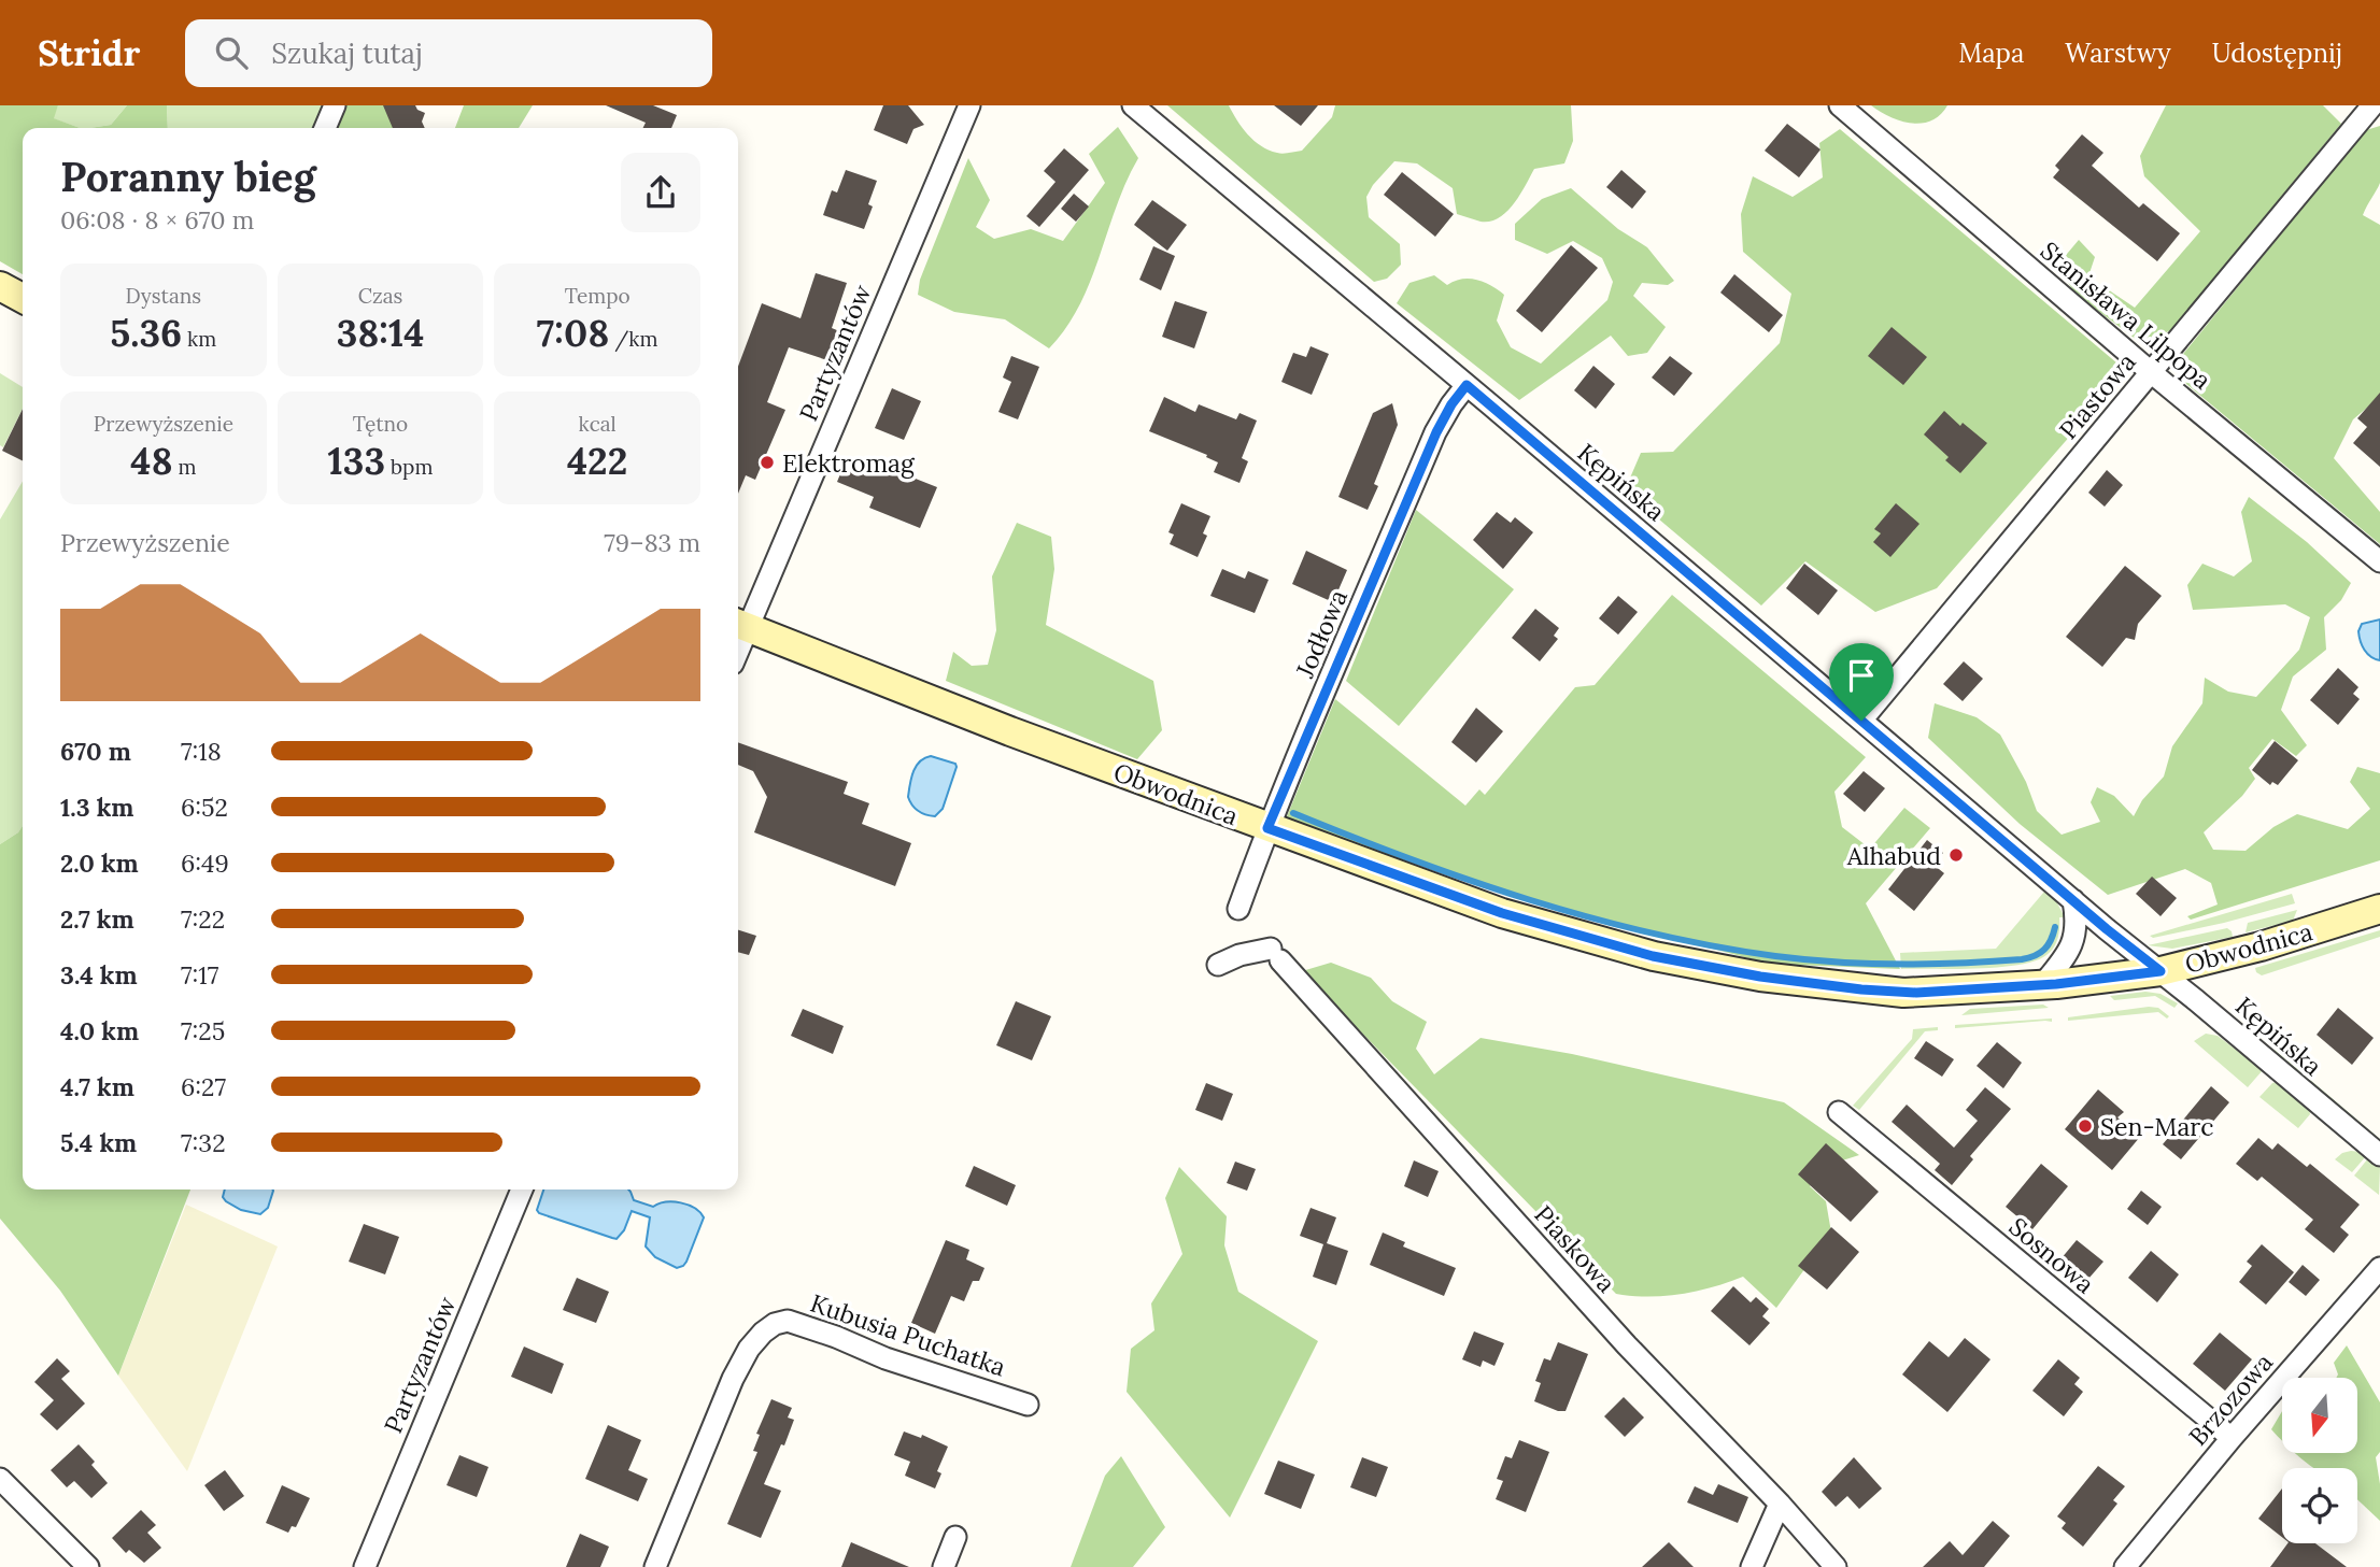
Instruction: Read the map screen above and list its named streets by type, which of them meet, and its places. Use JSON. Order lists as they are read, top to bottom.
{
  "streets": {
    "main road": ["Obwodnica"],
    "street": [
      "Stanisława Lilpopa",
      "Partyzantów",
      "Piastowa",
      "Kępińska",
      "Jodłowa",
      "Piaskowa",
      "Sosnowa",
      "Kubusia Puchatka",
      "Brzozowa"
    ]
  },
  "crossings": [
    ["Stanisława Lilpopa", "Piastowa"],
    ["Partyzantów", "Obwodnica"],
    ["Piastowa", "Kępińska"],
    ["Kępińska", "Jodłowa"],
    ["Kępińska", "Obwodnica"],
    ["Jodłowa", "Obwodnica"],
    ["Sosnowa", "Brzozowa"]
  ],
  "places": ["Elektromag", "Alhabud", "Sen-Marc"],
  "north": "bottom",
  "page": {
    "header": "Stridr",
    "search": "Szukaj tutaj",
    "nav": ["Mapa", "Warstwy", "Udostępnij"],
    "heading": ["Poranny bieg", "06:08 · 8 × 670 m"],
    "stats": [
      ["Dystans", "5.36 km"],
      ["Czas", "38:14"],
      ["Tempo", "7:08 /km"],
      ["Przewyższenie", "48 m"],
      ["Tętno", "133 bpm"],
      ["kcal", "422"]
    ],
    "chart": ["Przewyższenie", "79–83 m"],
    "list": [
      {
        "name": "670 m",
        "note": "7:18"
      },
      {
        "name": "1.3 km",
        "note": "6:52"
      },
      {
        "name": "2.0 km",
        "note": "6:49"
      },
      {
        "name": "2.7 km",
        "note": "7:22"
      },
      {
        "name": "3.4 km",
        "note": "7:17"
      },
      {
        "name": "4.0 km",
        "note": "7:25"
      },
      {
        "name": "4.7 km",
        "note": "6:27"
      },
      {
        "name": "5.4 km",
        "note": "7:32"
      }
    ]
  }
}
